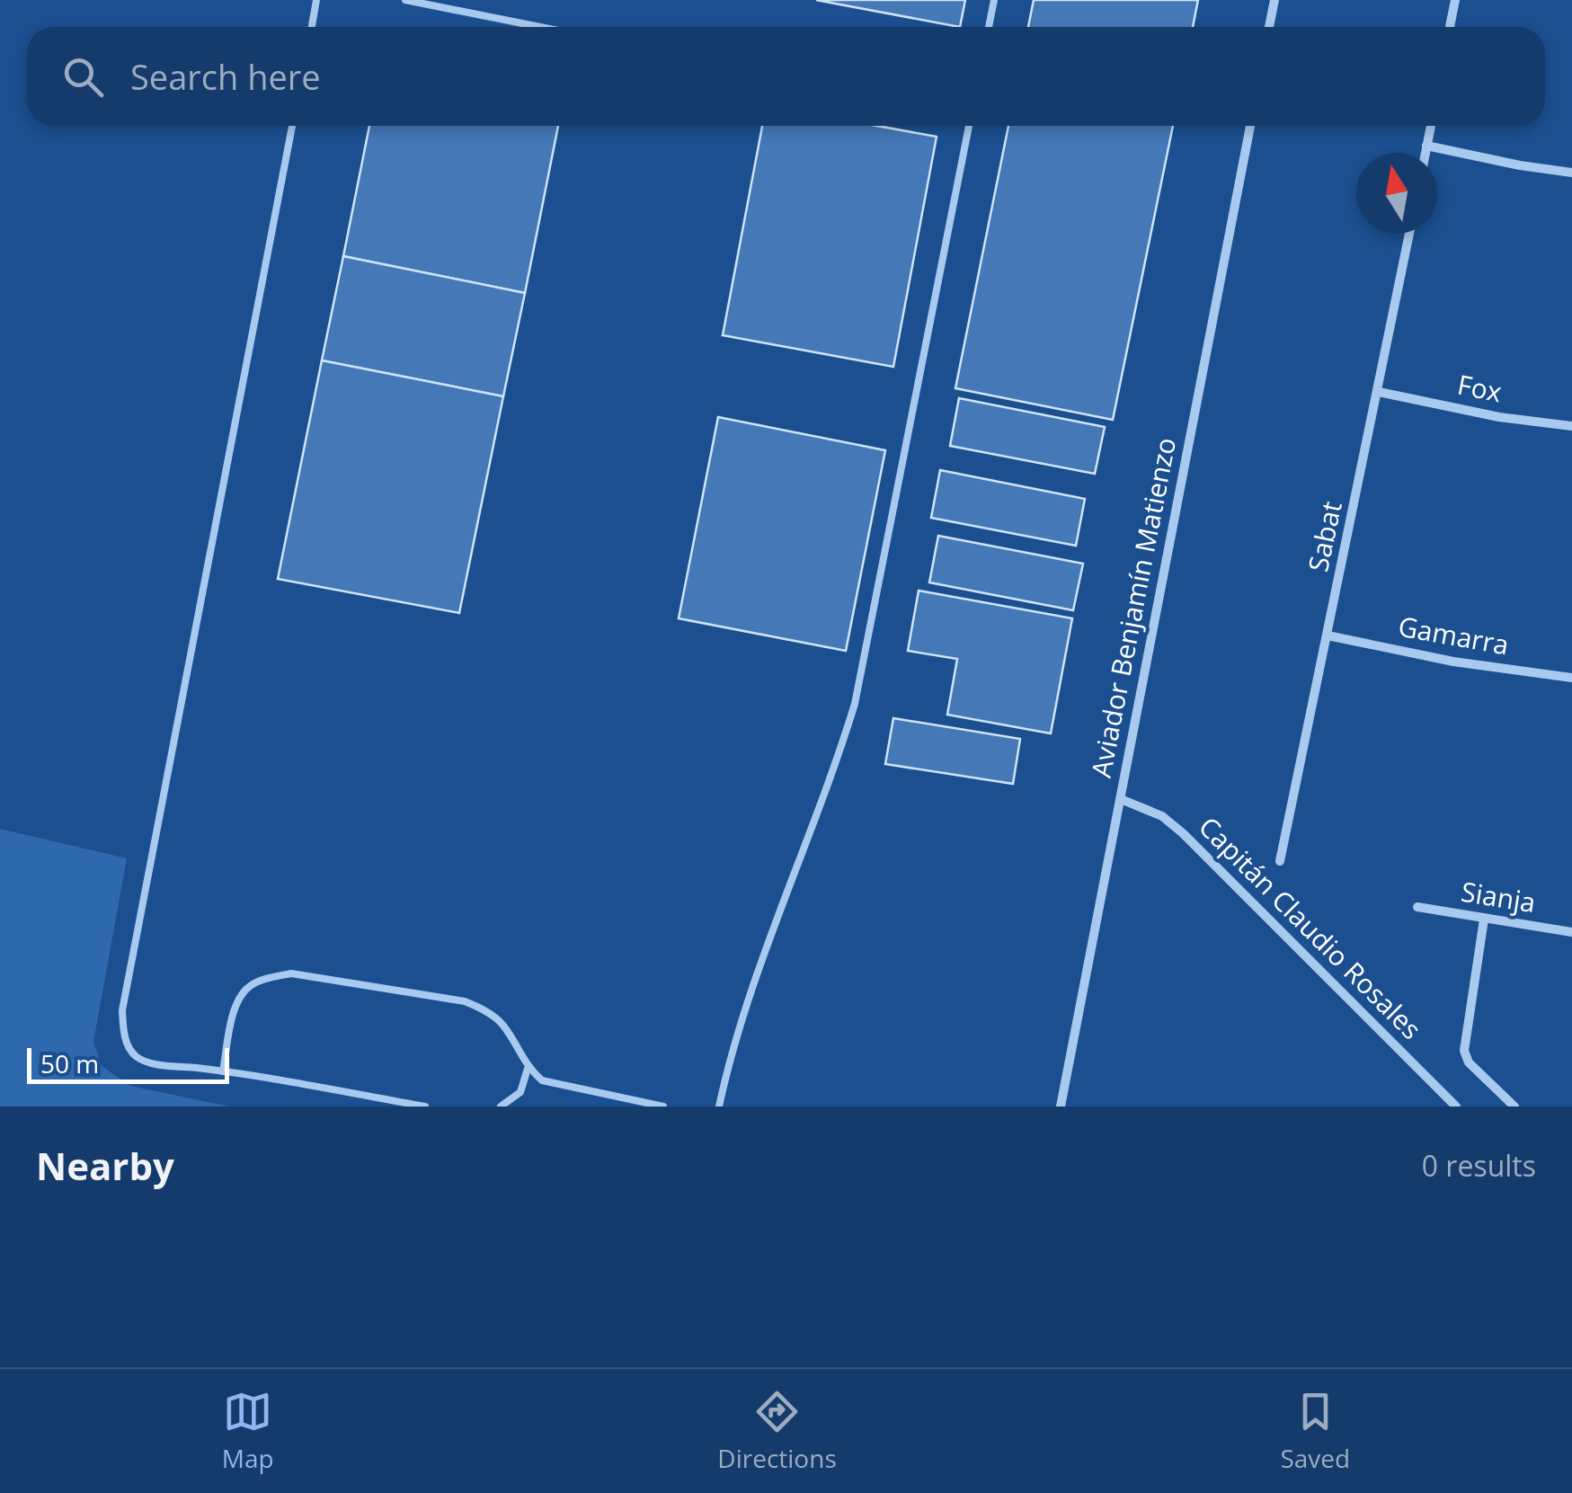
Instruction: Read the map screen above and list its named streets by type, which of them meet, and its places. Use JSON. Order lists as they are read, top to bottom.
{
  "streets": {
    "street": [
      "Fox",
      "Sabat",
      "Aviador Benjamín Matienzo",
      "Gamarra",
      "Sianja",
      "Capitán Claudio Rosales"
    ]
  },
  "crossings": [
    ["Fox", "Sabat"],
    ["Sabat", "Gamarra"],
    ["Aviador Benjamín Matienzo", "Capitán Claudio Rosales"]
  ],
  "scale_bar": "50 m",
  "north": "top",
  "page": {
    "search": "Search here",
    "scale": "50 m",
    "heading": ["Nearby", "0 results"],
    "nav": ["Map", "Directions", "Saved"]
  }
}
